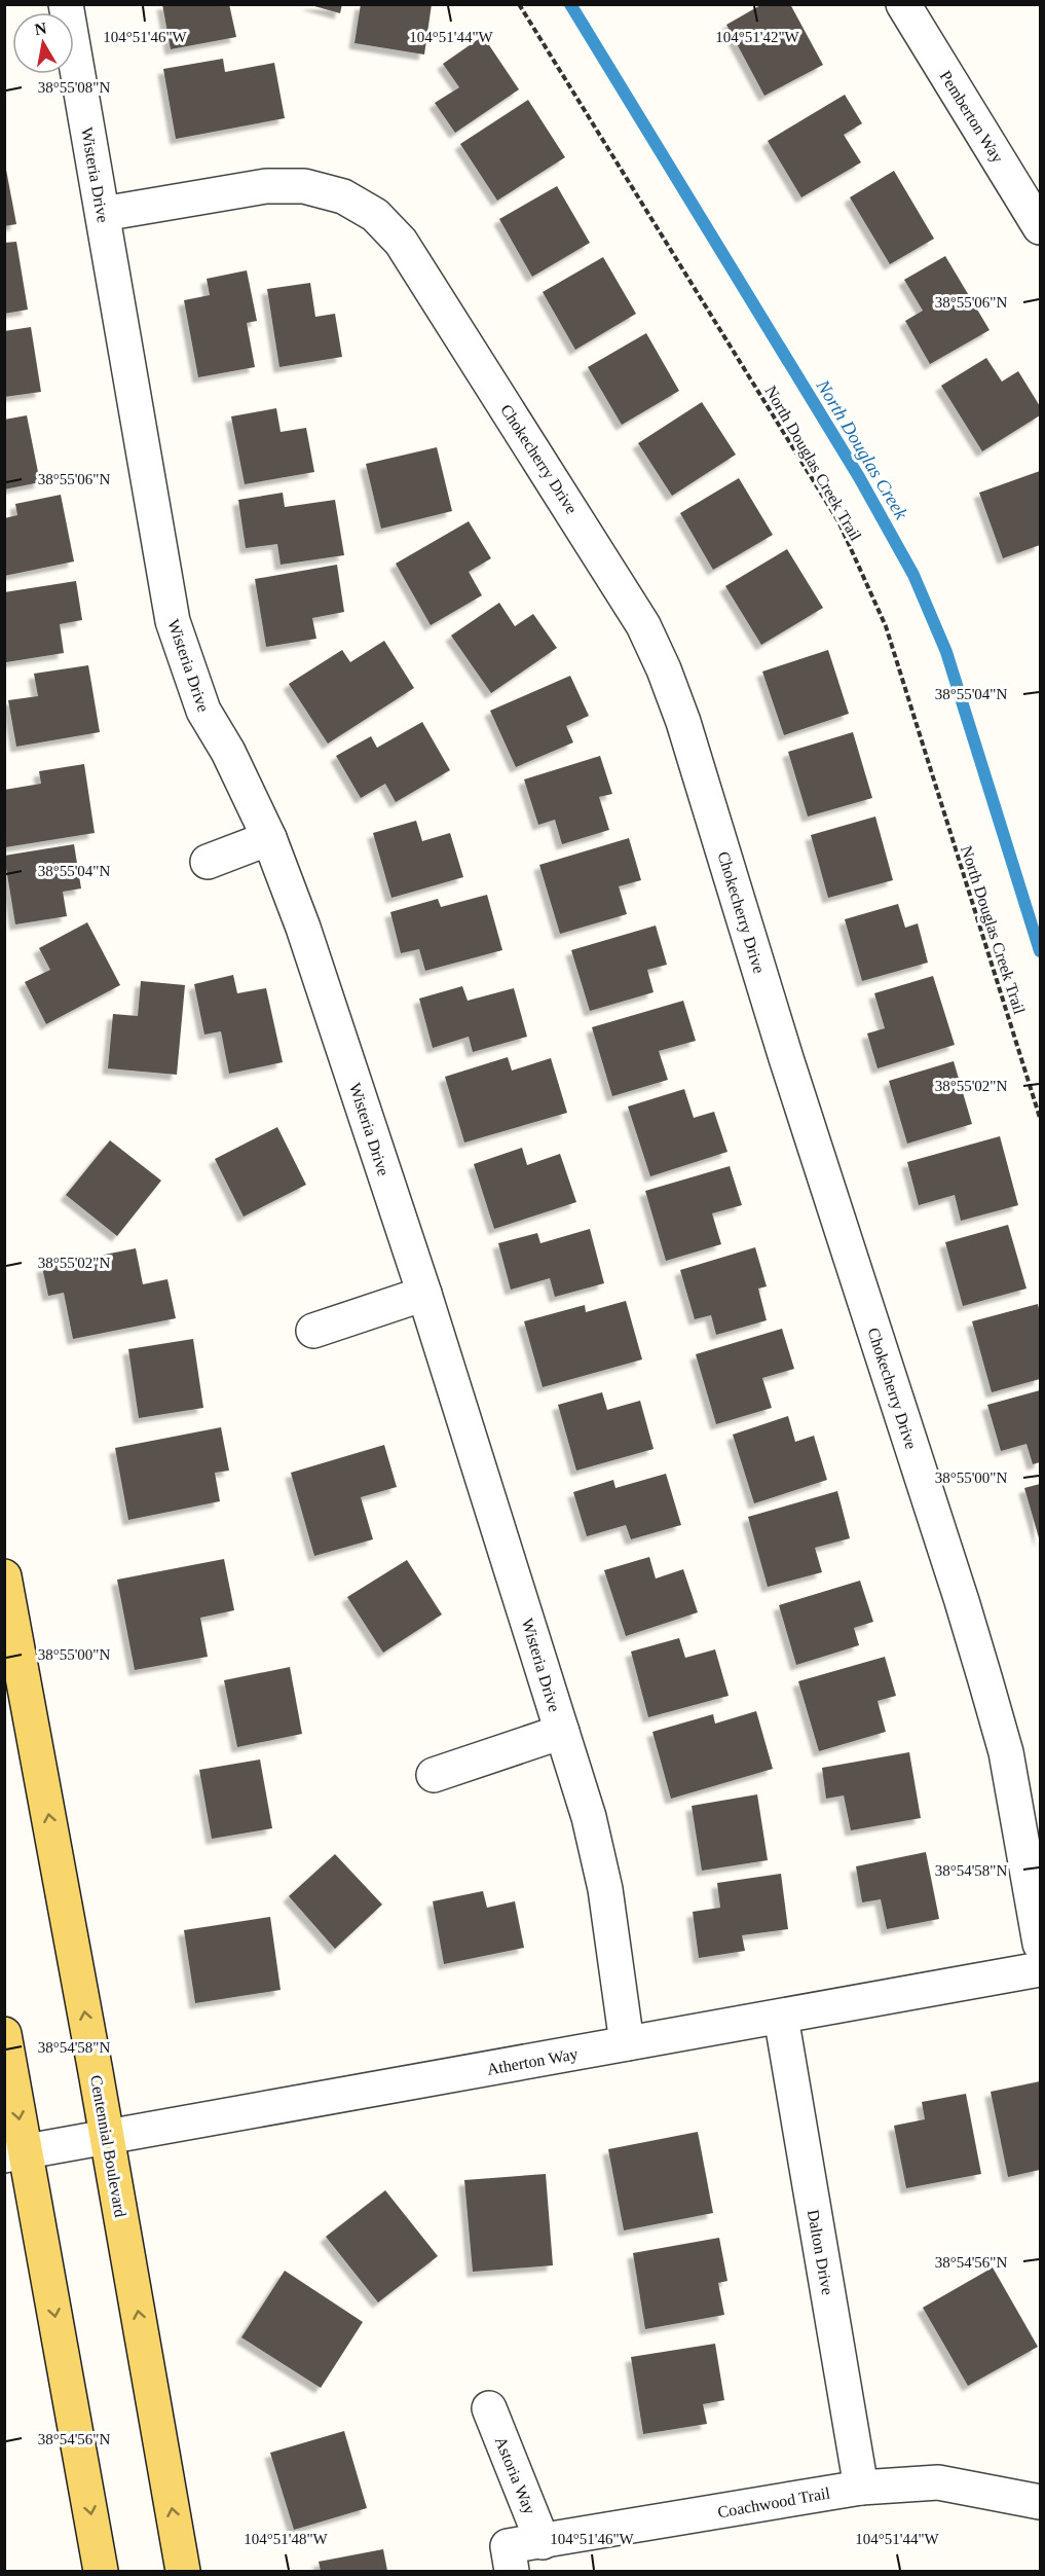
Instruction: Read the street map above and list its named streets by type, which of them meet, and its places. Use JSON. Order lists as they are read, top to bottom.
{
  "streets": {
    "main road": ["Centennial Boulevard"],
    "street": [
      "Pemberton Way",
      "Wisteria Drive",
      "Chokecherry Drive",
      "Atherton Way",
      "Dalton Drive",
      "Astoria Way",
      "Coachwood Trail"
    ],
    "path": ["North Douglas Creek Trail"]
  },
  "crossings": [
    ["Wisteria Drive", "Chokecherry Drive"],
    ["Wisteria Drive", "Atherton Way"],
    ["Atherton Way", "Centennial Boulevard"],
    ["Atherton Way", "Dalton Drive"],
    ["Dalton Drive", "Coachwood Trail"],
    ["Astoria Way", "Coachwood Trail"]
  ],
  "water": ["North Douglas Creek"],
  "north": "top",
  "coordinates": [
    "104°51'46\"W",
    "104°51'44\"W",
    "104°51'42\"W",
    "38°55'08\"N",
    "38°55'06\"N",
    "38°55'04\"N",
    "38°55'02\"N",
    "38°55'00\"N",
    "38°54'58\"N",
    "38°54'56\"N",
    "104°51'48\"W"
  ]
}
